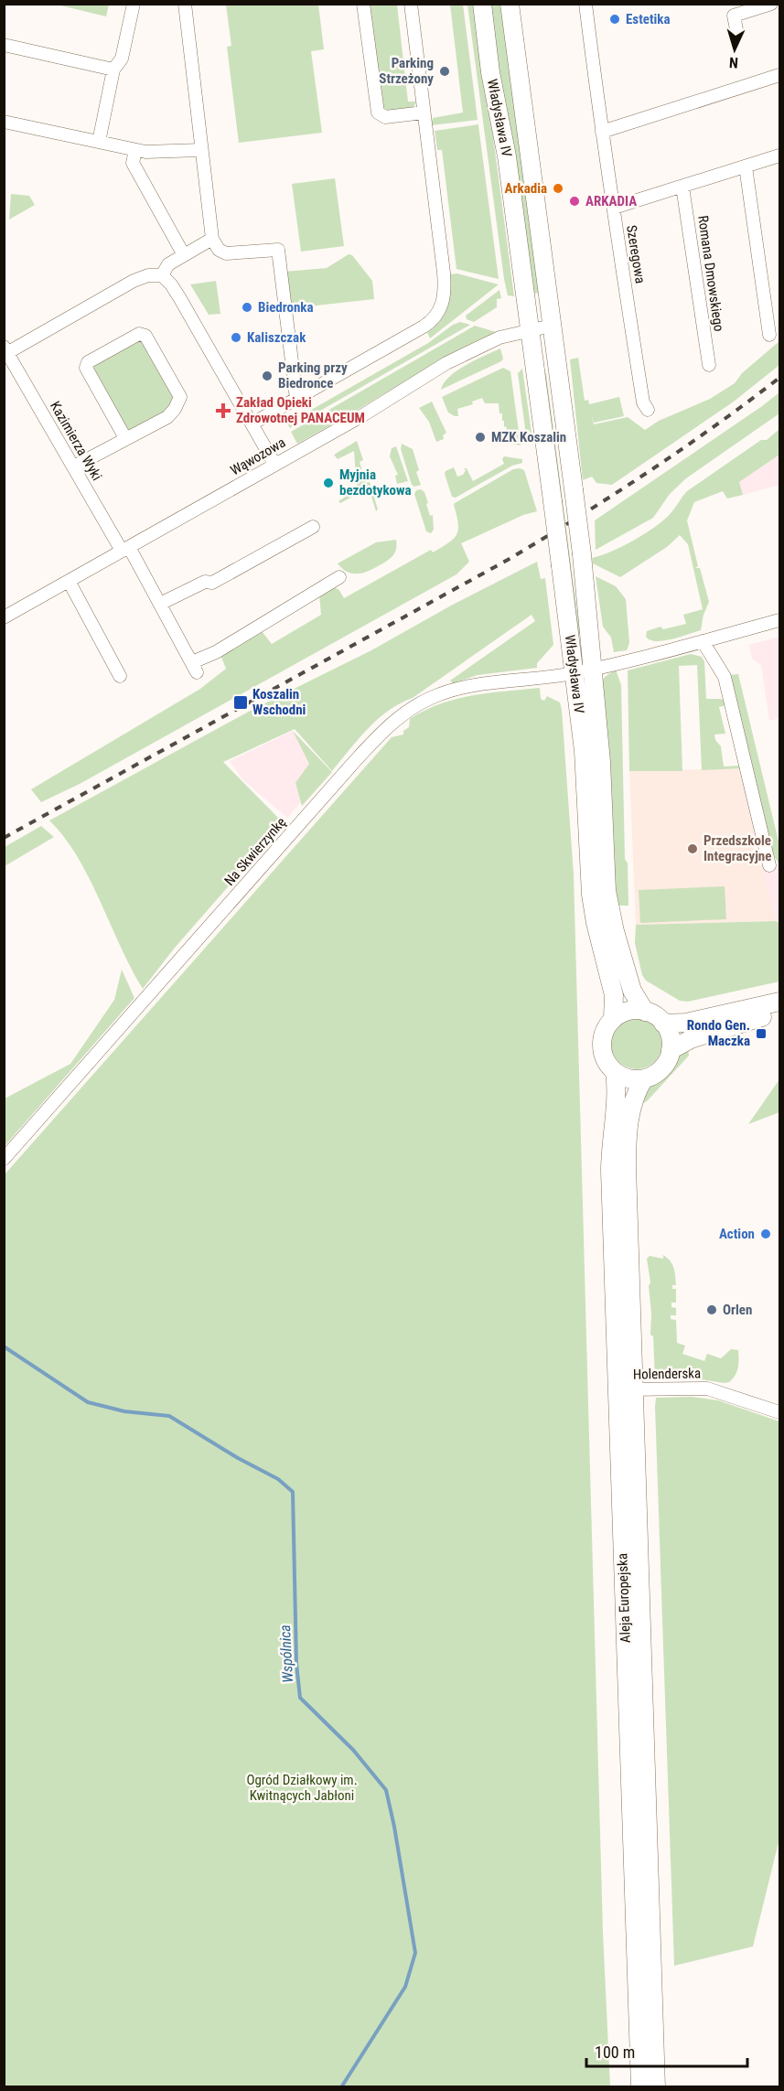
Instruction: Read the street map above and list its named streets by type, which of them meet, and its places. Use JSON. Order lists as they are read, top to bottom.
{
  "streets": {
    "main road": ["Władysława IV", "Aleja Europejska"],
    "street": [
      "Szeregowa",
      "Romana Dmowskiego",
      "Kazimierza Wyki",
      "Wąwozowa",
      "Na Skwierzynkę",
      "Holenderska"
    ]
  },
  "crossings": [
    ["Władysława IV", "Wąwozowa"],
    ["Władysława IV", "Na Skwierzynkę"],
    ["Władysława IV", "Aleja Europejska"],
    ["Kazimierza Wyki", "Wąwozowa"],
    ["Holenderska", "Aleja Europejska"]
  ],
  "water": ["Wspólnica"],
  "parks": ["Ogród Działkowy im. Kwitnących Jabłoni"],
  "places": {
    "other": [
      "Estetika",
      "Parking Strzeżony",
      "Arkadia",
      "ARKADIA",
      "Biedronka",
      "Kaliszczak",
      "Parking przy Biedronce",
      "MZK Koszalin",
      "Myjnia bezdotykowa",
      "Przedszkole Integracyjne",
      "Action",
      "Orlen"
    ],
    "health": ["Zakład Opieki Zdrowotnej PANACEUM"],
    "transit": ["Koszalin Wschodni", "Rondo Gen. Maczka"]
  },
  "scale_bar": "100 m",
  "north": "bottom"
}
